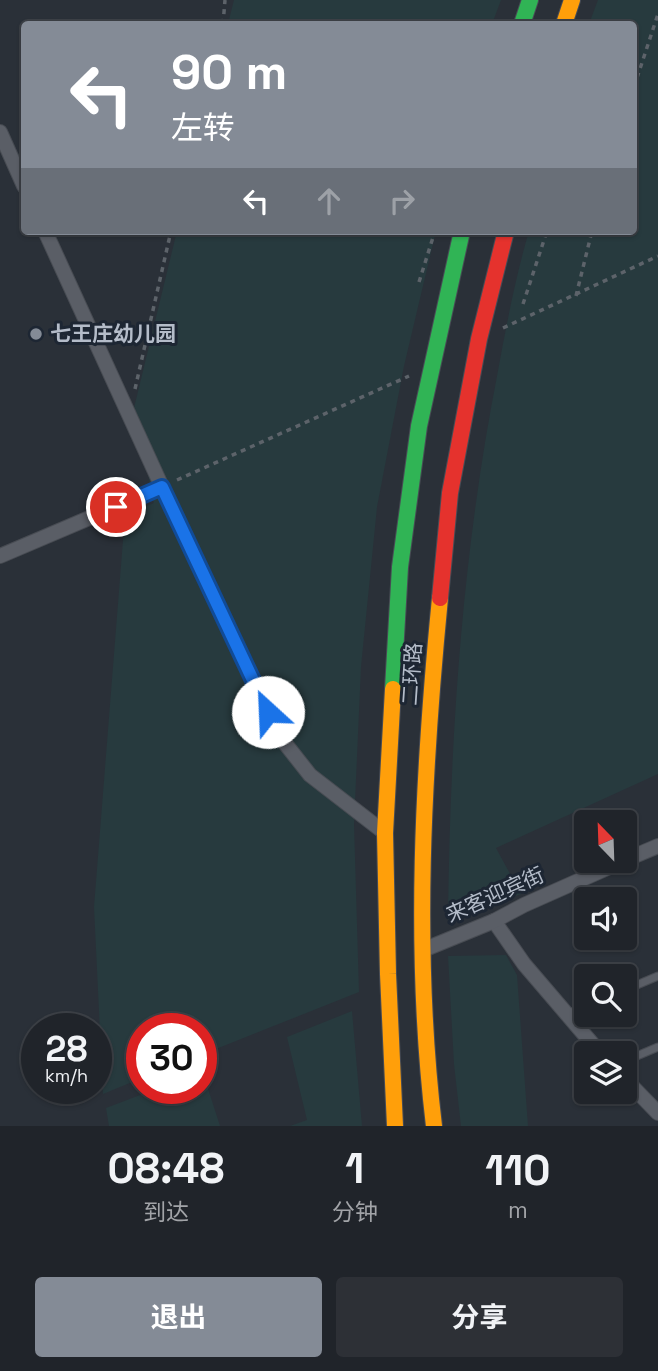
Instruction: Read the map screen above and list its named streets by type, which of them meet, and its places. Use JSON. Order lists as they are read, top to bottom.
{
  "streets": {
    "main road": ["二环路"],
    "street": ["来客迎宾街"]
  },
  "crossings": [
    ["二环路", "来客迎宾街"]
  ],
  "places": ["七王庄幼儿园"],
  "north": "top left",
  "page": {
    "turn": ["90 m", "左转"],
    "speed": "28 km/h",
    "limit": "30",
    "eta": [
      "08:48",
      "到达",
      "1",
      "分钟",
      "110",
      "m"
    ],
    "buttons": ["退出", "分享"]
  }
}
